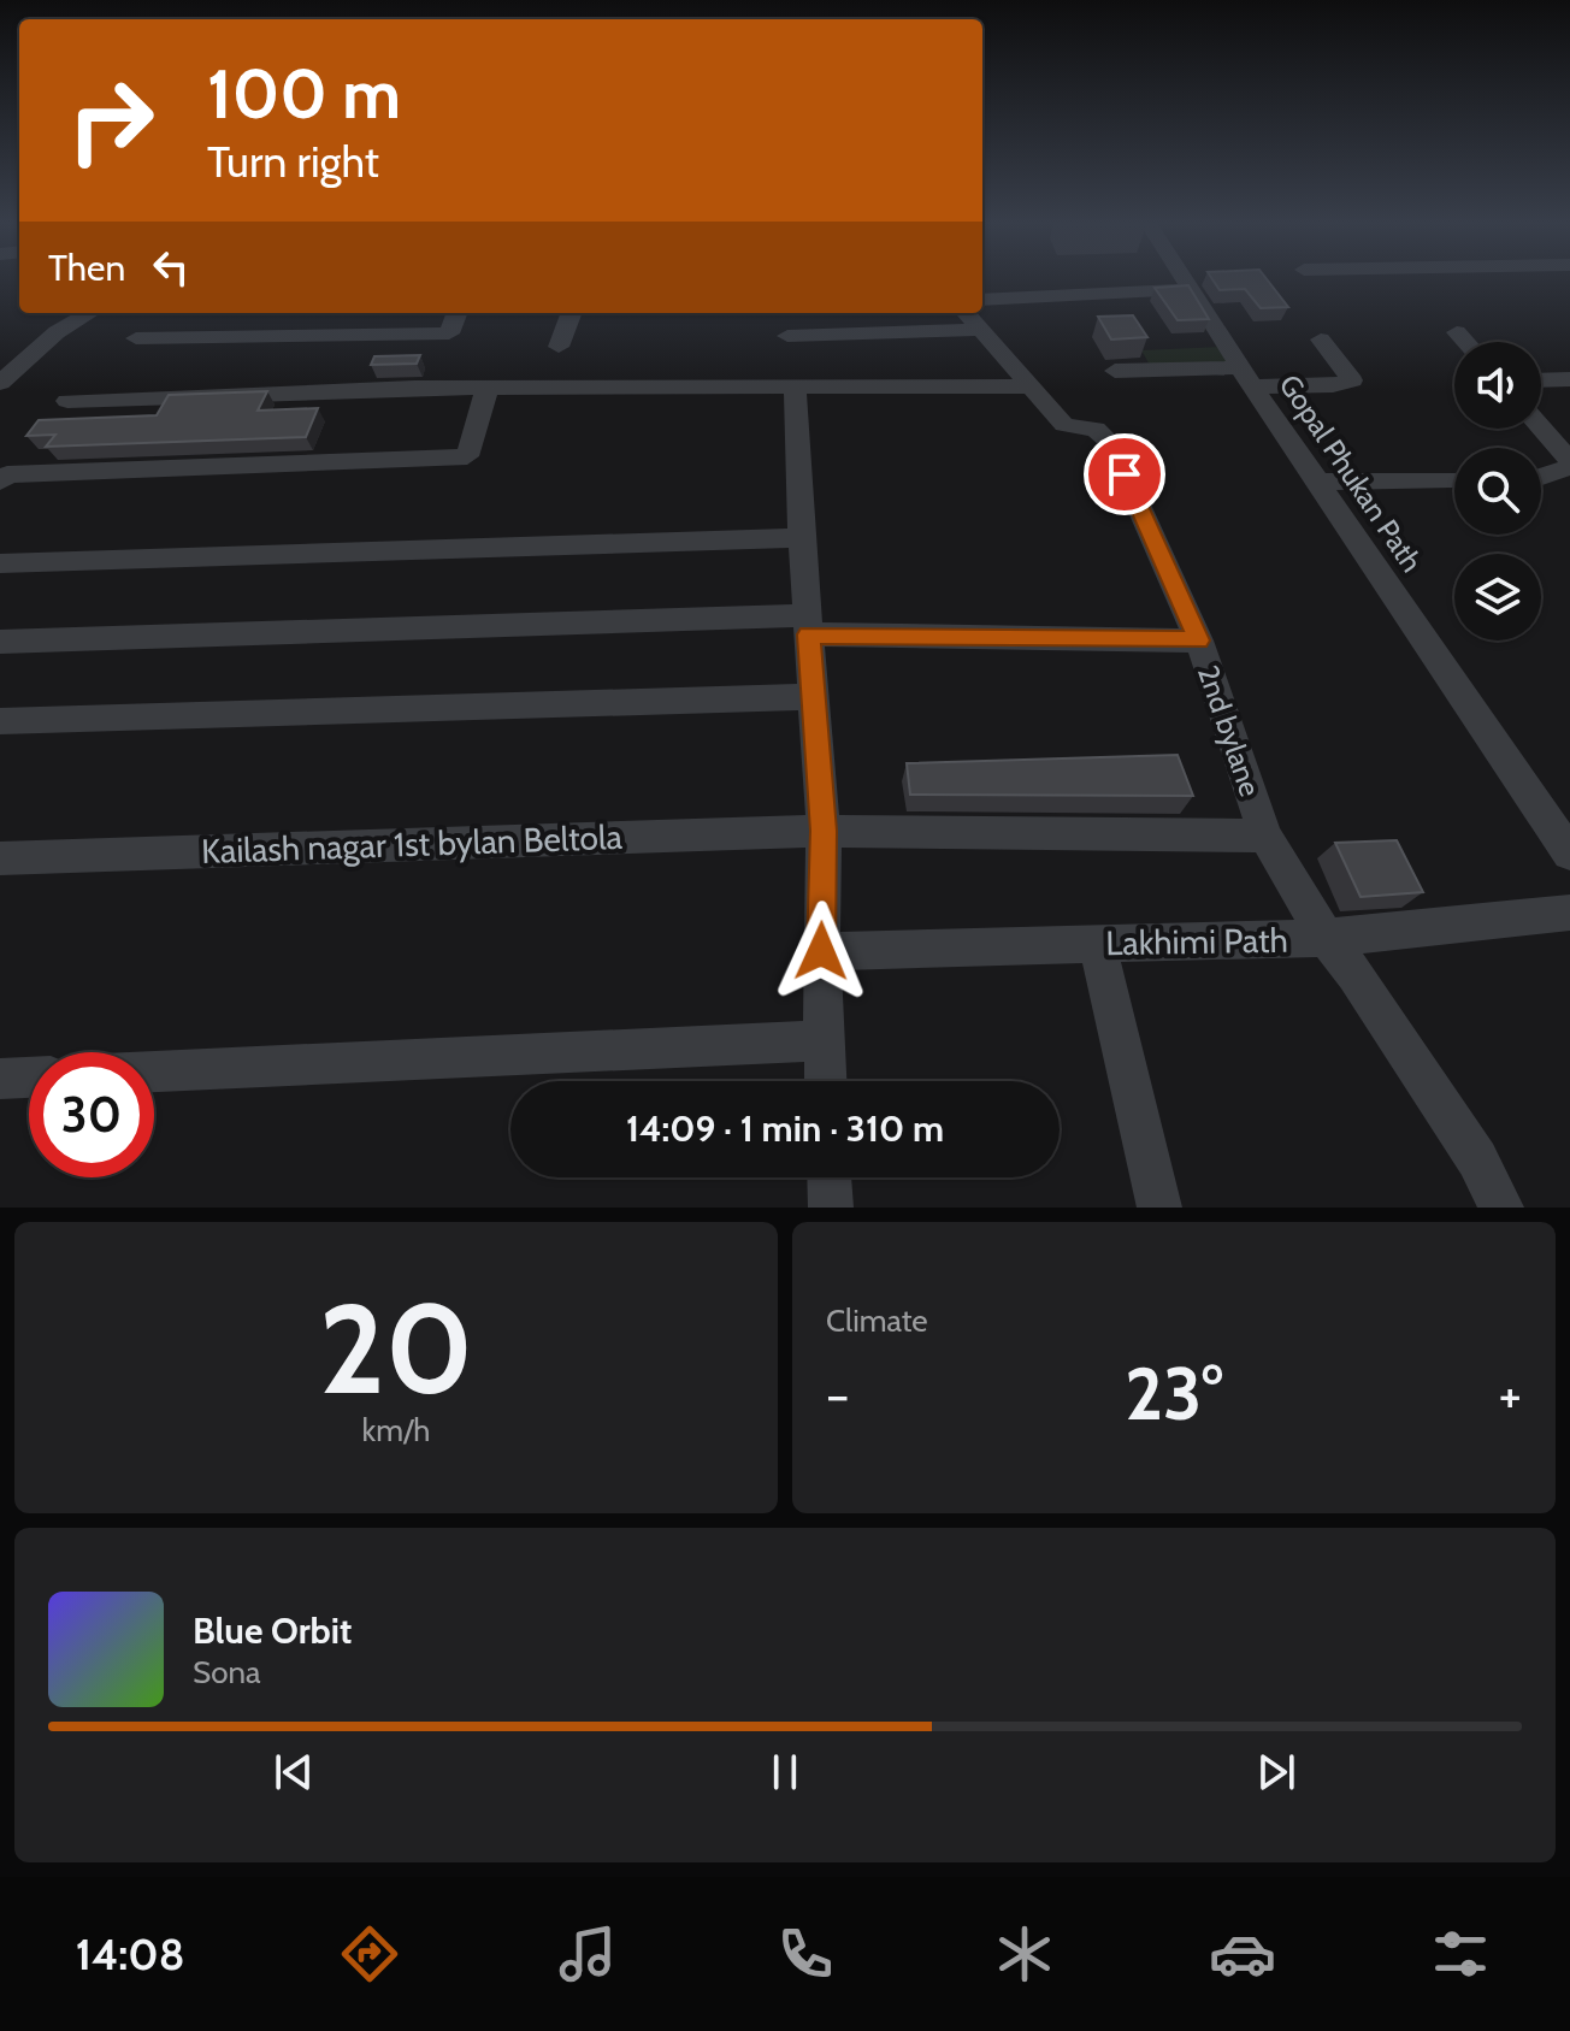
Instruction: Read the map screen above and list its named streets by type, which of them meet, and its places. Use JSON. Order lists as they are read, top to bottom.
{
  "streets": {
    "street": [
      "Gopal Phukan Path",
      "2nd bylane",
      "Kailash nagar 1st bylan Beltola",
      "Lakhimi Path"
    ]
  },
  "crossings": [
    ["2nd bylane", "Kailash nagar 1st bylan Beltola"],
    ["2nd bylane", "Lakhimi Path"]
  ],
  "page": {
    "turn": ["100 m", "Turn right"],
    "then": "Then",
    "limit": "30",
    "trip": "14:09 · 1 min · 310 m",
    "tile": [
      ["20", "km/h"],
      "Climate"
    ],
    "heat": ["−", "23°", "+"],
    "song": ["Blue Orbit", "Sona"],
    "tabs": "14:08"
  }
}
